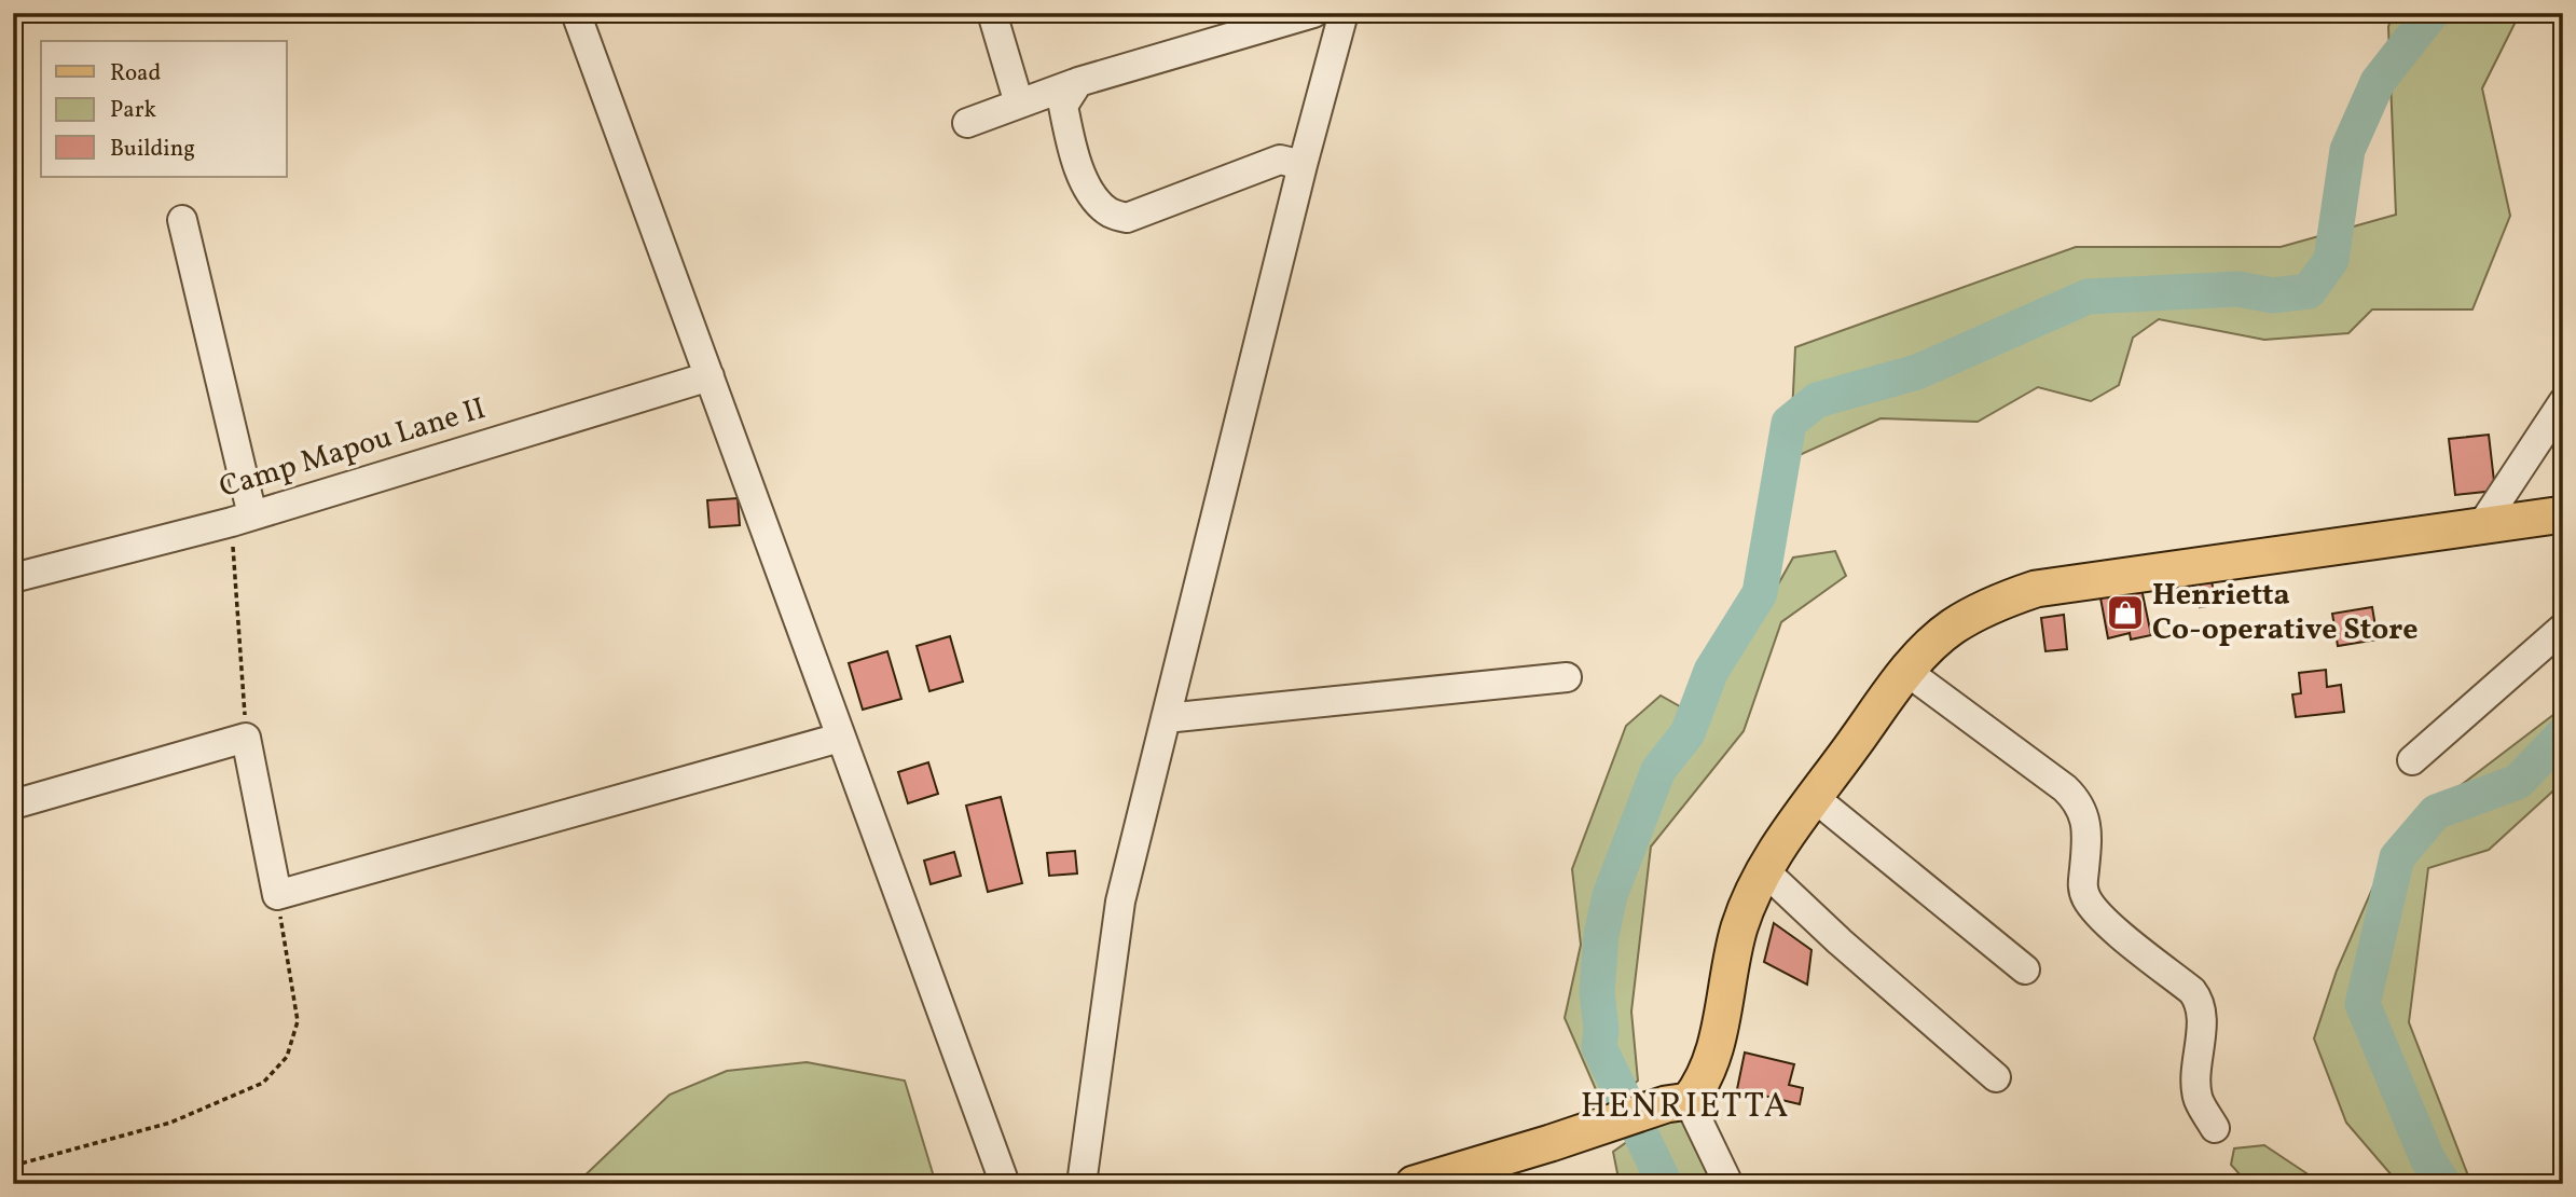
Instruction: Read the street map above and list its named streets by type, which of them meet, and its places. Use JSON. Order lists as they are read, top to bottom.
{
  "streets": {
    "street": ["Camp Mapou Lane II"]
  },
  "districts": ["HENRIETTA"],
  "places": {
    "shop": ["Henrietta Co-operative Store"]
  },
  "legend": ["Road", "Park", "Building"]
}
